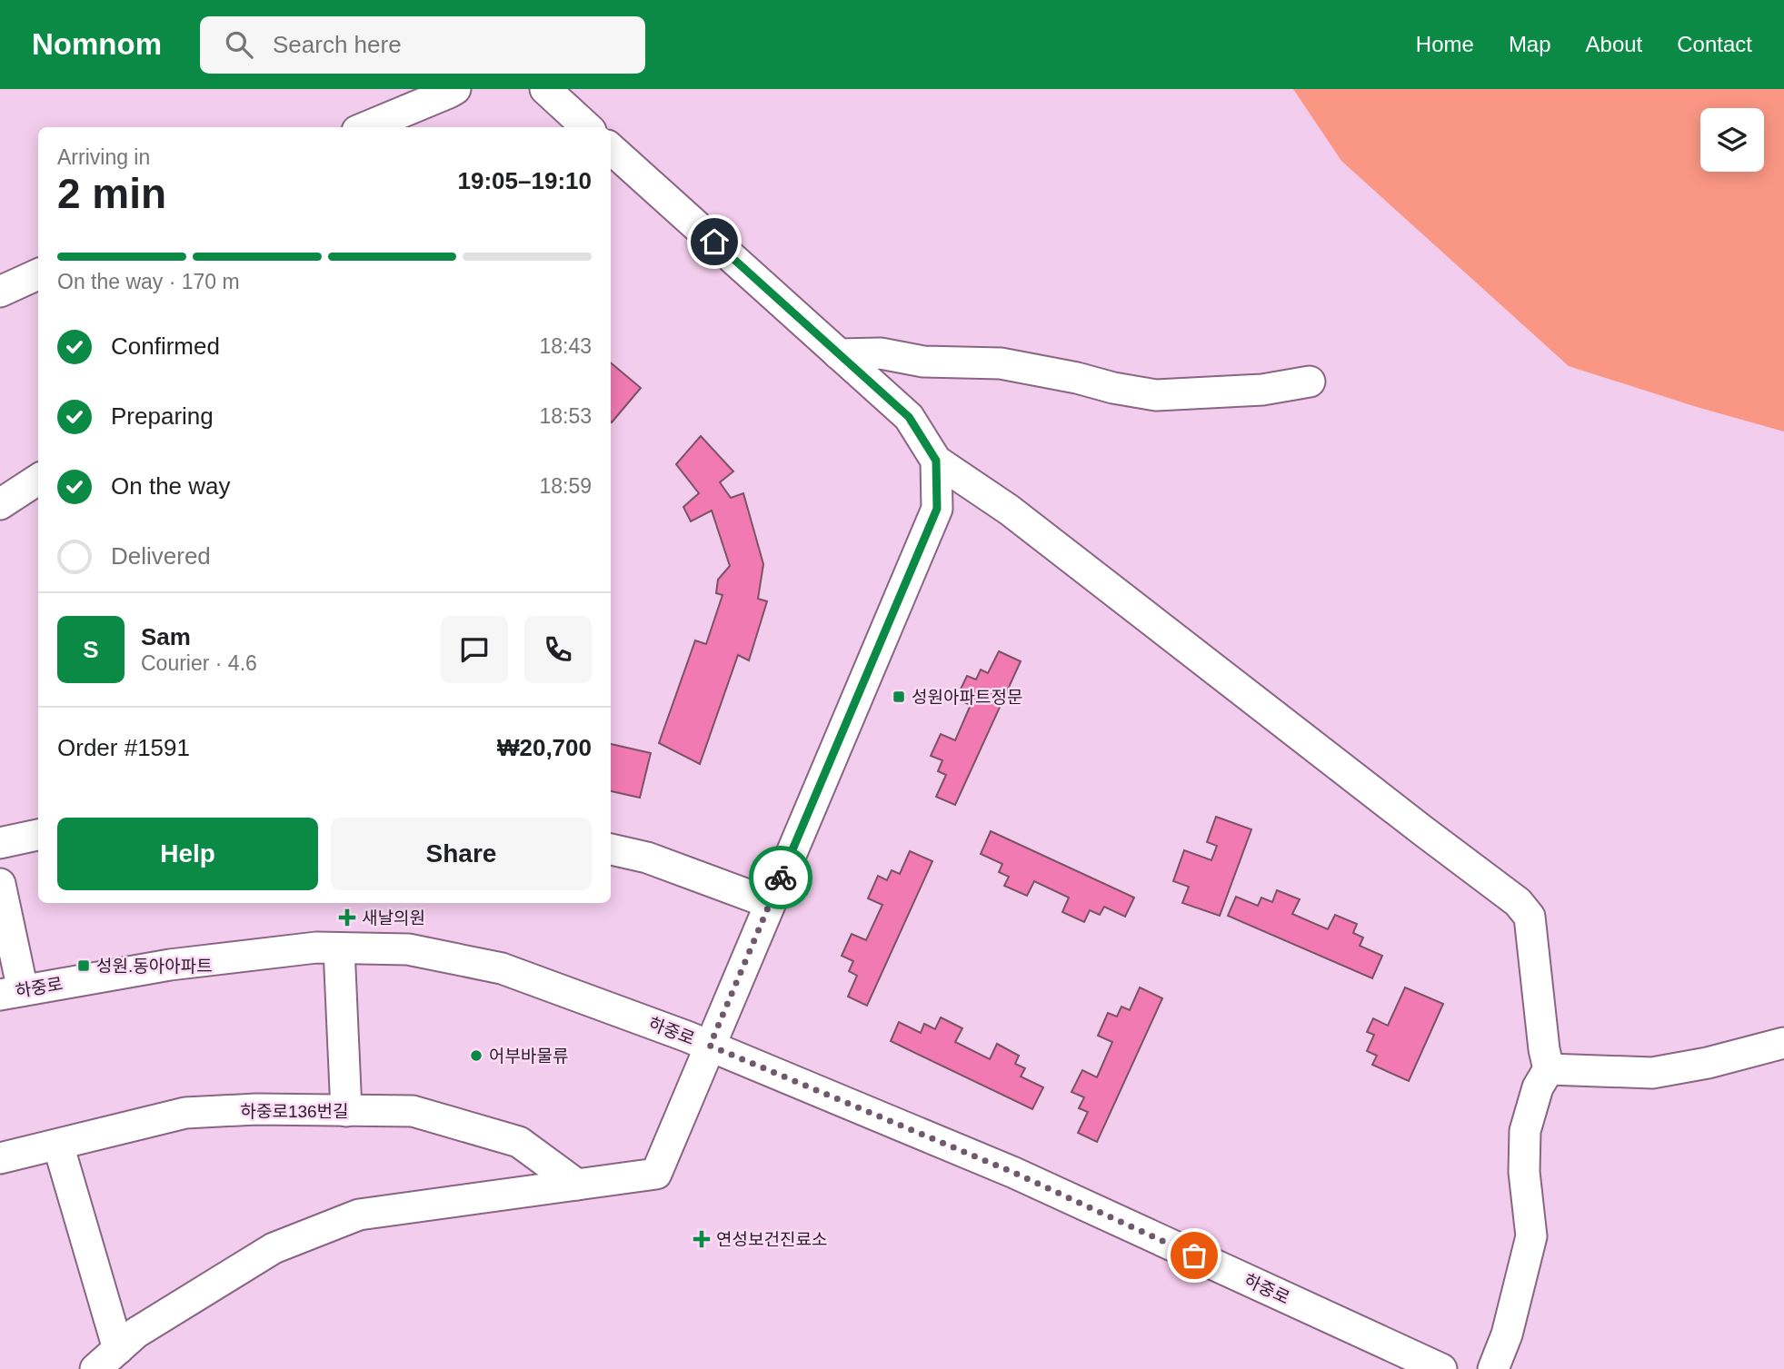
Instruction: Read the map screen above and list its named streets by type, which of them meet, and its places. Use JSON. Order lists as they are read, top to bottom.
{
  "streets": {
    "street": ["하중로", "하중로136번길"]
  },
  "places": {
    "transit": ["성원아파트정문", "성원.동아아파트"],
    "health": ["새날의원", "연성보건진료소"],
    "other": ["어부바물류"]
  },
  "page": {
    "header": "Nomnom",
    "search": "Search here",
    "nav": [
      "Home",
      "Map",
      "About",
      "Contact"
    ],
    "heading": ["2 min", "Arriving in", "19:05–19:10"],
    "panel": [
      "Sam",
      "Courier · 4.6",
      "Order #1591",
      "₩20,700"
    ],
    "bar": "On the way · 170 m",
    "list": [
      ["Confirmed", "18:43"],
      ["Preparing", "18:53"],
      ["On the way", "18:59"],
      "Delivered"
    ],
    "round": "S",
    "buttons": ["Help", "Share"]
  }
}
